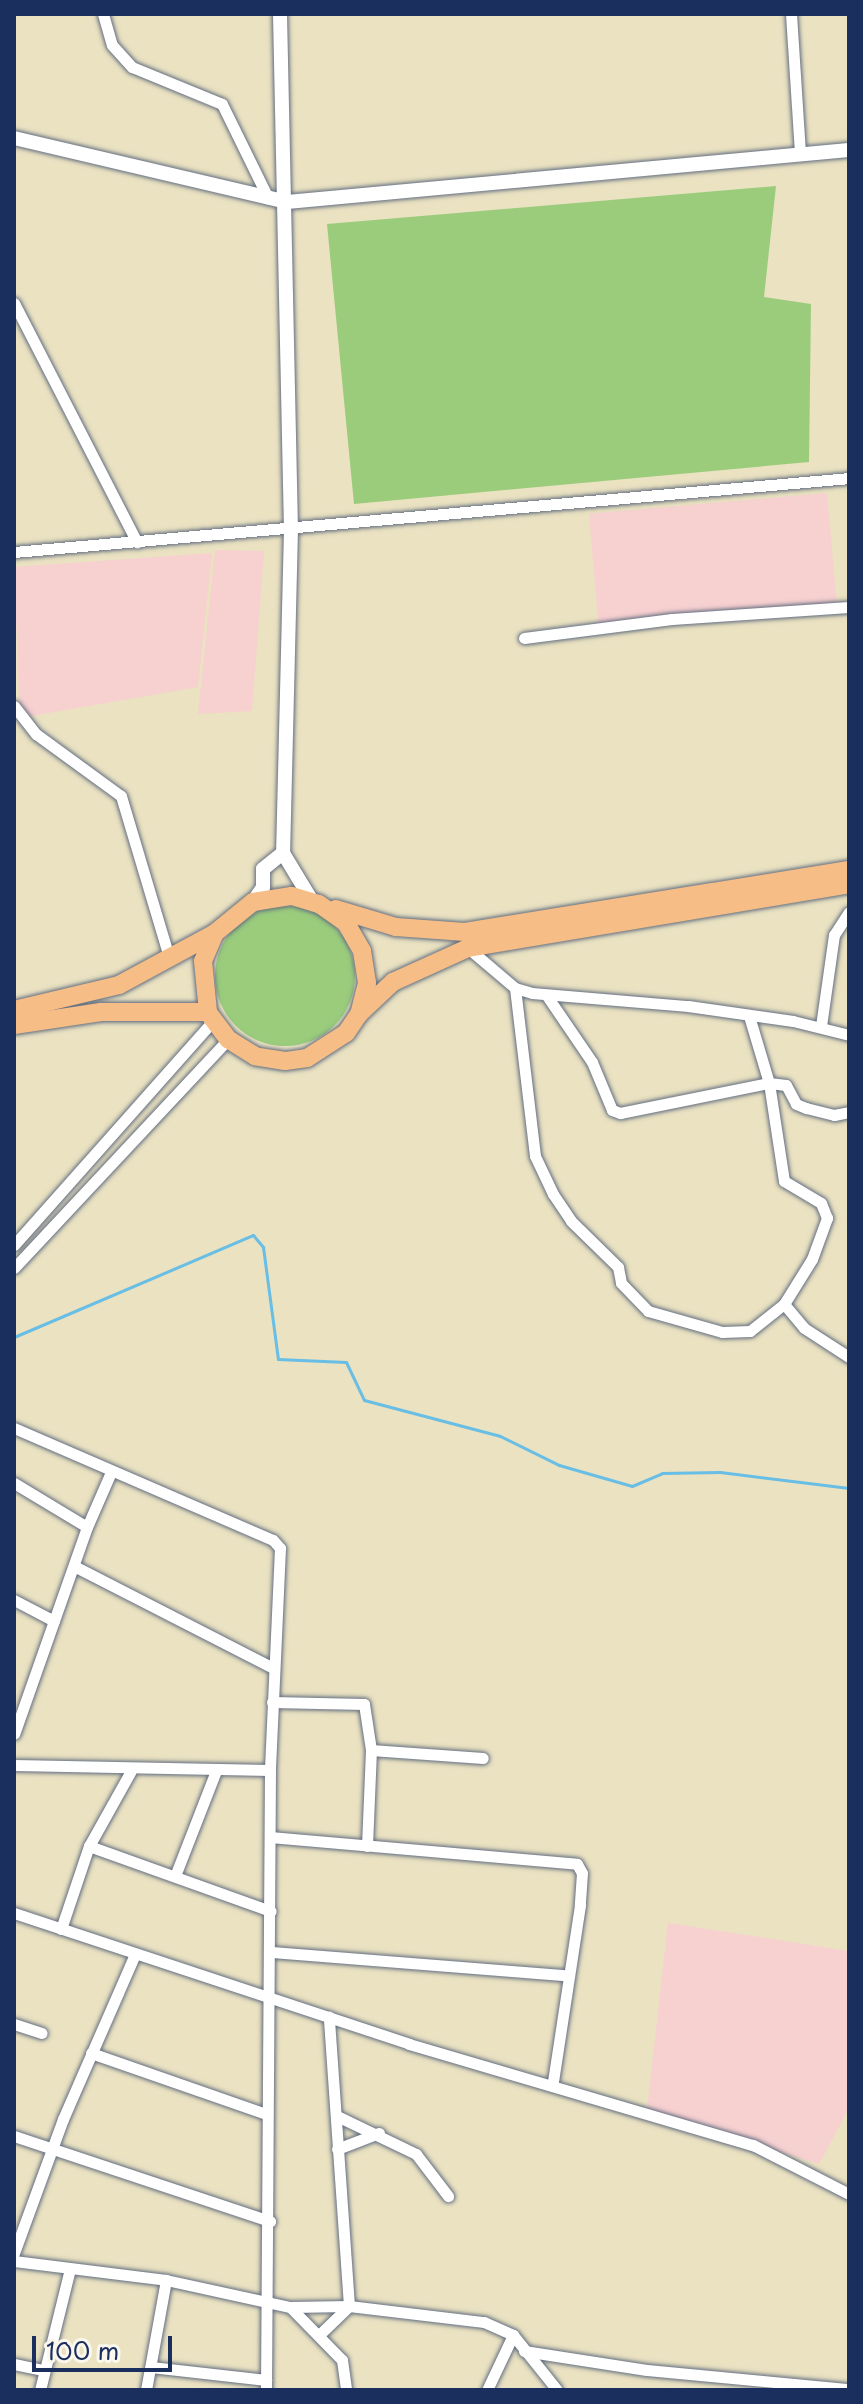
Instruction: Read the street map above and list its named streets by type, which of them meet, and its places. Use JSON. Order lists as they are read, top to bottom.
{
  "scale_bar": "100 m"
}
